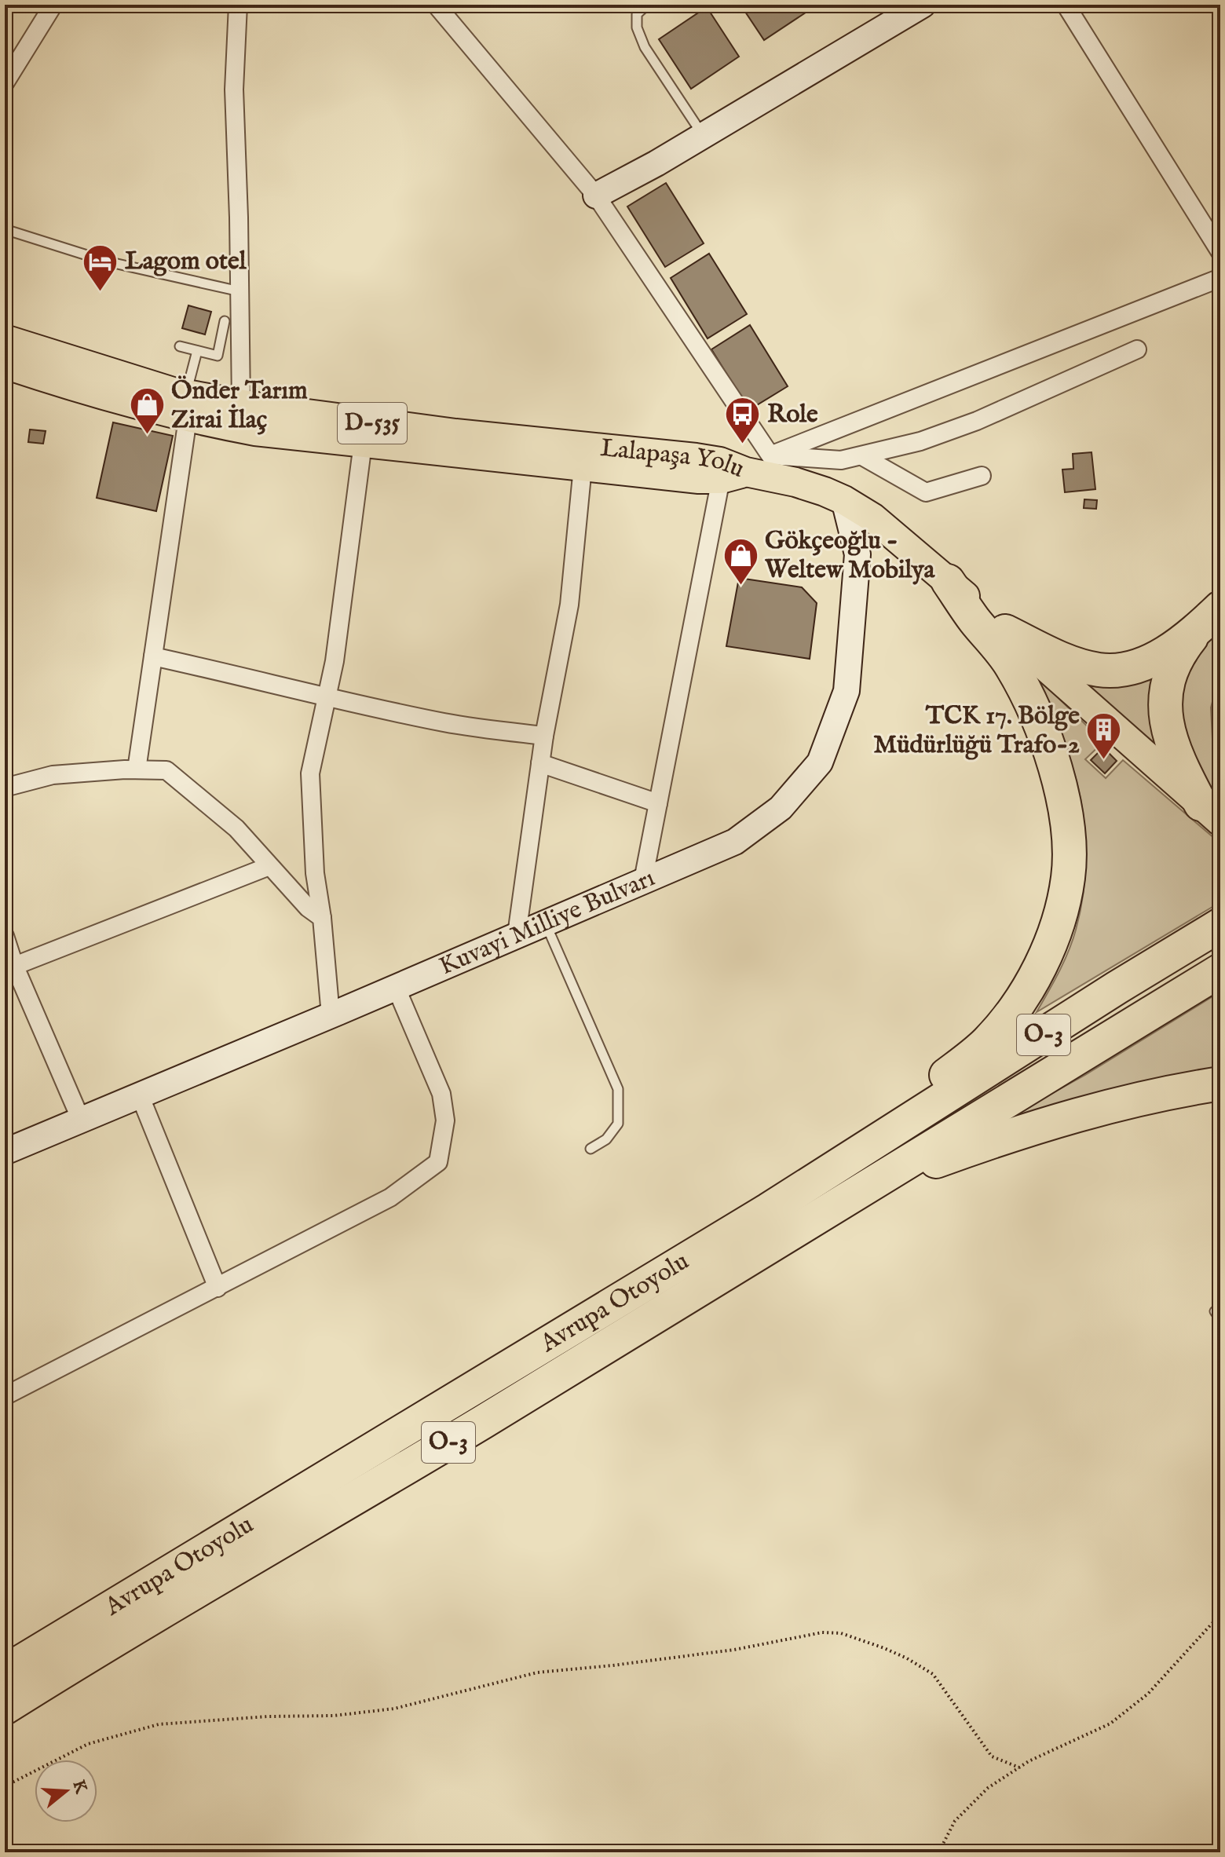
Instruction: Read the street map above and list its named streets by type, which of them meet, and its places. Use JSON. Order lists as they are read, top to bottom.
{
  "streets": {
    "highway": ["O-3", "Avrupa Otoyolu"],
    "main road": ["D-535", "Lalapaşa Yolu"],
    "street": ["Kuvayi Milliye Bulvarı"]
  },
  "crossings": [
    ["D-535", "Lalapaşa Yolu"],
    ["D-535", "Kuvayi Milliye Bulvarı"]
  ],
  "places": {
    "hotel": ["Lagom otel"],
    "shop": ["Önder Tarım Zirai İlaç", "Gökçeoğlu - Weltew Mobilya"],
    "bus stop": ["Role"],
    "building": ["TCK 17. Bölge Müdürlüğü Trafo-2"]
  },
  "north": "right"
}
